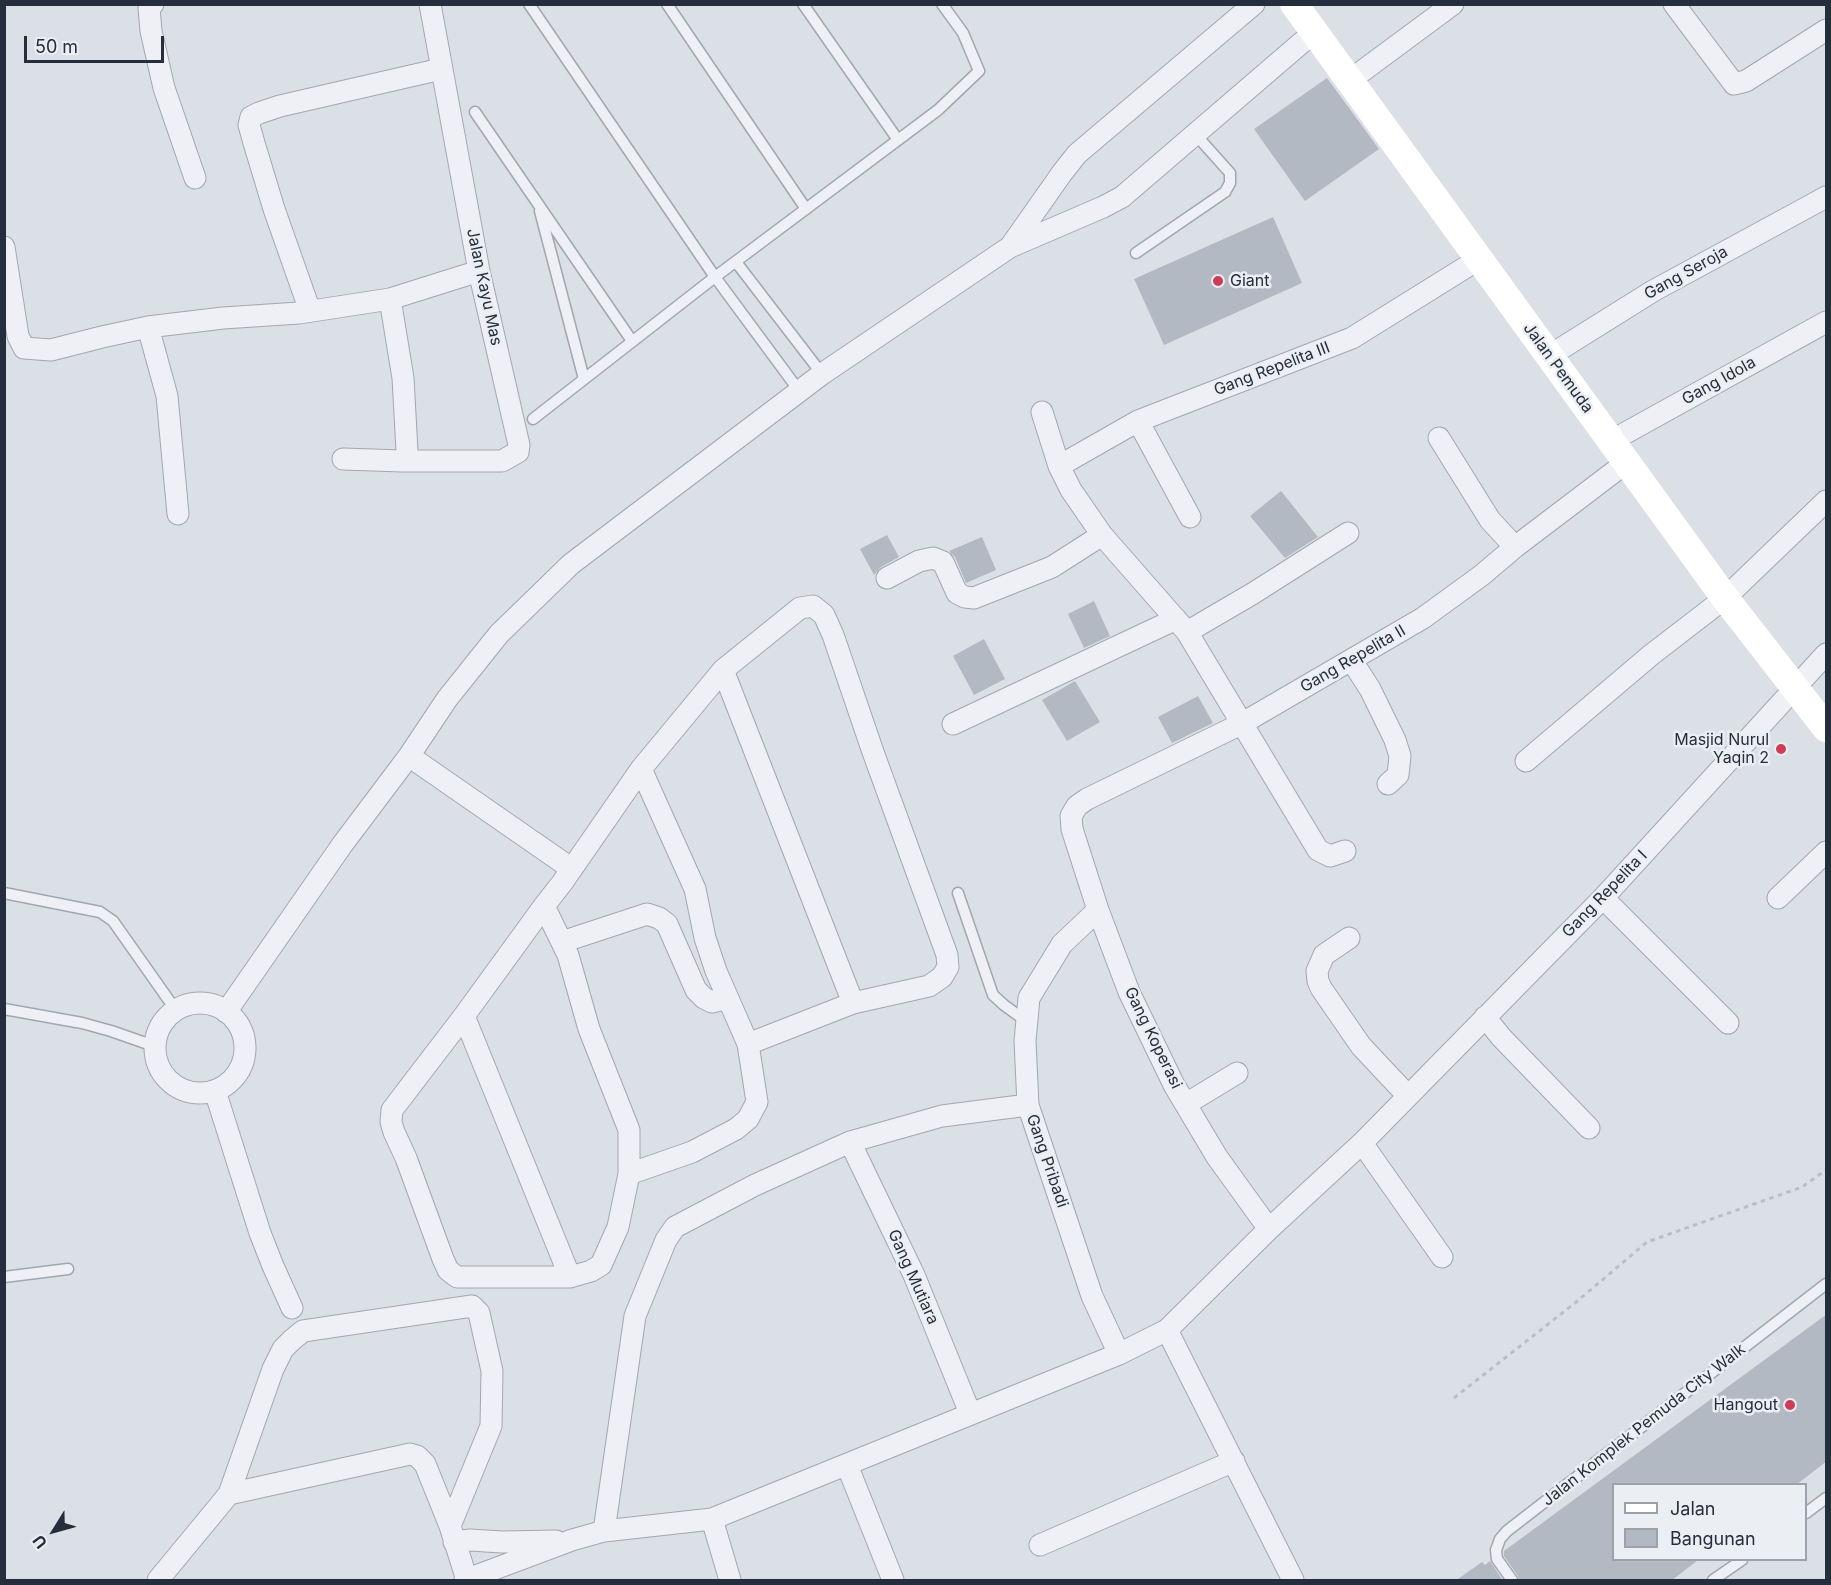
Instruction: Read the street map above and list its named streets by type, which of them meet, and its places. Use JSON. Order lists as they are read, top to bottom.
{
  "streets": {
    "main road": ["Jalan Pemuda"],
    "street": [
      "Gang Seroja",
      "Jalan Kayu Mas",
      "Gang Repelita III",
      "Gang Idola",
      "Gang Repelita II",
      "Gang Repelita I",
      "Gang Koperasi",
      "Gang Pribadi",
      "Gang Mutiara"
    ],
    "lane": ["Jalan Komplek Pemuda City Walk"]
  },
  "crossings": [
    ["Gang Seroja", "Jalan Pemuda"],
    ["Jalan Pemuda", "Gang Repelita III"],
    ["Jalan Pemuda", "Gang Idola"],
    ["Jalan Pemuda", "Gang Repelita II"],
    ["Jalan Pemuda", "Gang Repelita I"],
    ["Gang Idola", "Gang Repelita II"],
    ["Gang Repelita II", "Gang Koperasi"],
    ["Gang Repelita I", "Gang Koperasi"],
    ["Gang Repelita I", "Gang Pribadi"],
    ["Gang Repelita I", "Gang Mutiara"],
    ["Gang Koperasi", "Gang Pribadi"]
  ],
  "places": ["Giant", "Masjid Nurul Yaqin 2", "Hangout"],
  "legend": ["Jalan", "Bangunan"],
  "scale_bar": "50 m",
  "north": "bottom left"
}
